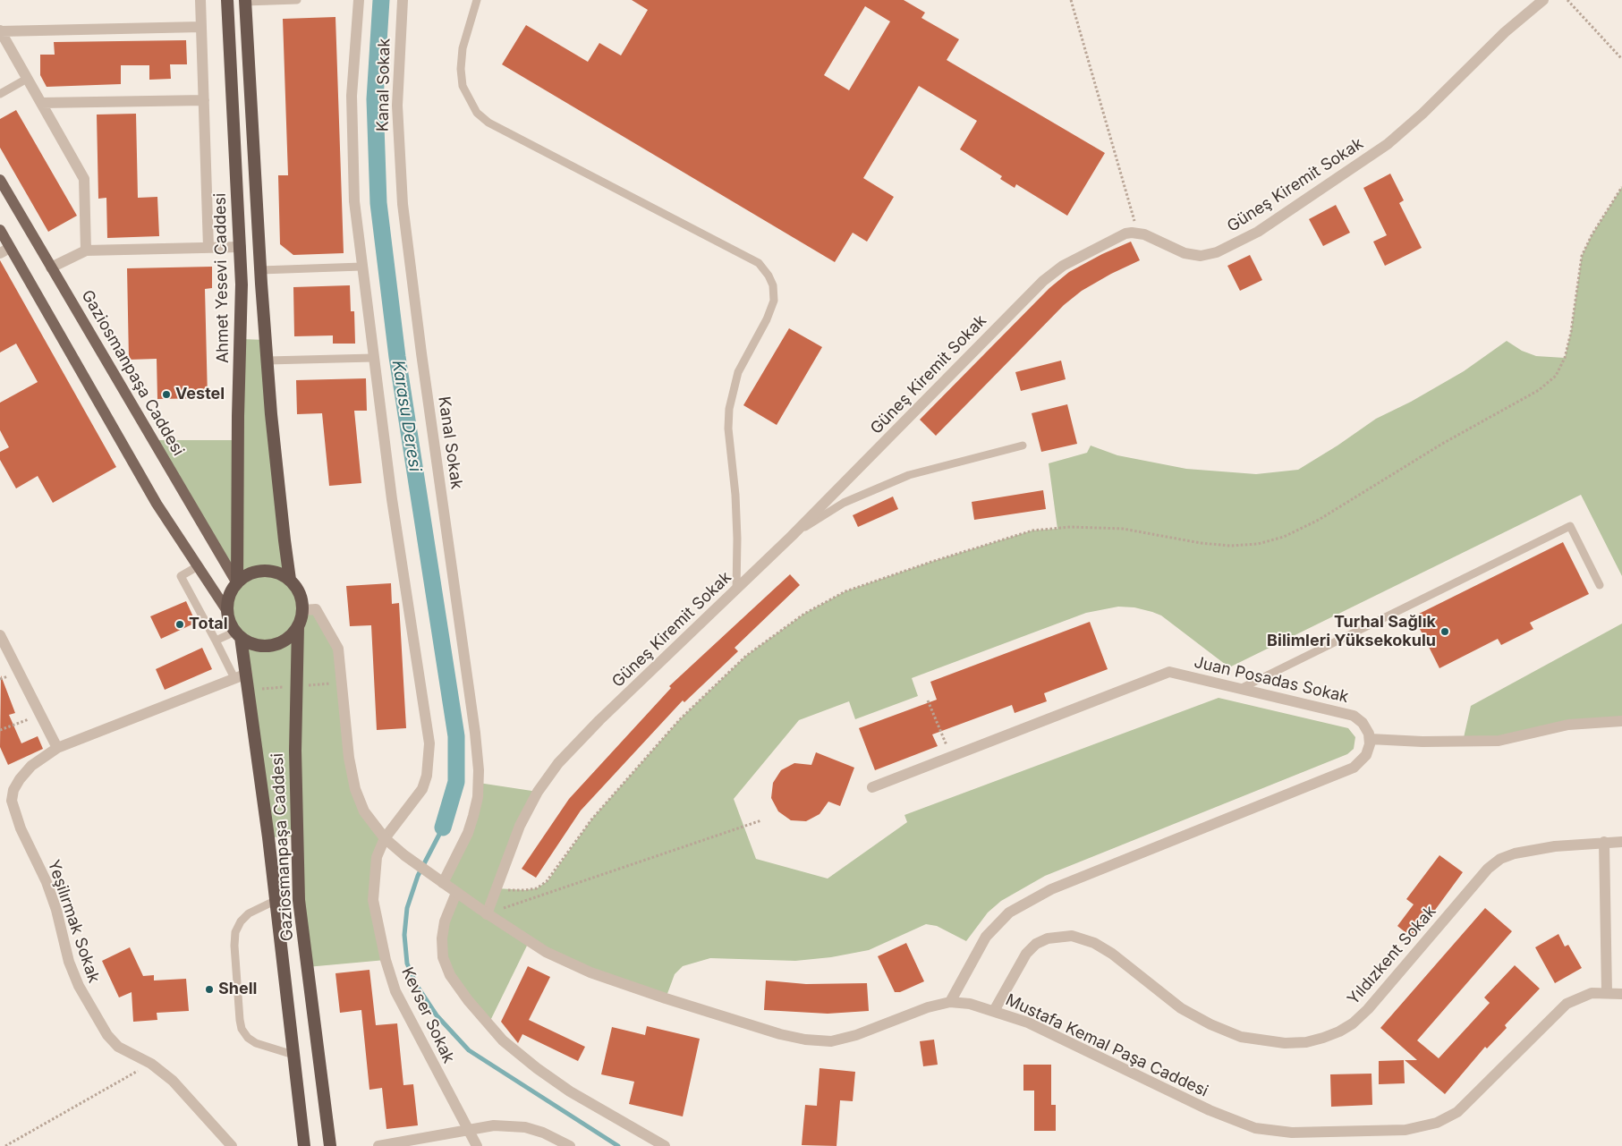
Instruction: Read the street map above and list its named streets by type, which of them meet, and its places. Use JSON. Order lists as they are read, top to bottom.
{
  "streets": {
    "highway": ["Ahmet Yesevi Caddesi", "Gaziosmanpaşa Caddesi"],
    "street": [
      "Kanal Sokak",
      "Güneş Kiremit Sokak",
      "Juan Posadas Sokak",
      "Yeşilırmak Sokak",
      "Yıldızkent Sokak",
      "Kevser Sokak",
      "Mustafa Kemal Paşa Caddesi"
    ]
  },
  "crossings": [
    ["Kanal Sokak", "Mustafa Kemal Paşa Caddesi"],
    ["Güneş Kiremit Sokak", "Mustafa Kemal Paşa Caddesi"],
    ["Ahmet Yesevi Caddesi", "Gaziosmanpaşa Caddesi"],
    ["Ahmet Yesevi Caddesi", "Mustafa Kemal Paşa Caddesi"],
    ["Gaziosmanpaşa Caddesi", "Yeşilırmak Sokak"],
    ["Gaziosmanpaşa Caddesi", "Mustafa Kemal Paşa Caddesi"],
    ["Yıldızkent Sokak", "Mustafa Kemal Paşa Caddesi"],
    ["Kevser Sokak", "Mustafa Kemal Paşa Caddesi"]
  ],
  "water": ["Karasu Deresi"],
  "places": [
    "Vestel",
    "Total",
    "Turhal Sağlık Bilimleri Yüksekokulu",
    "Shell"
  ]
}
